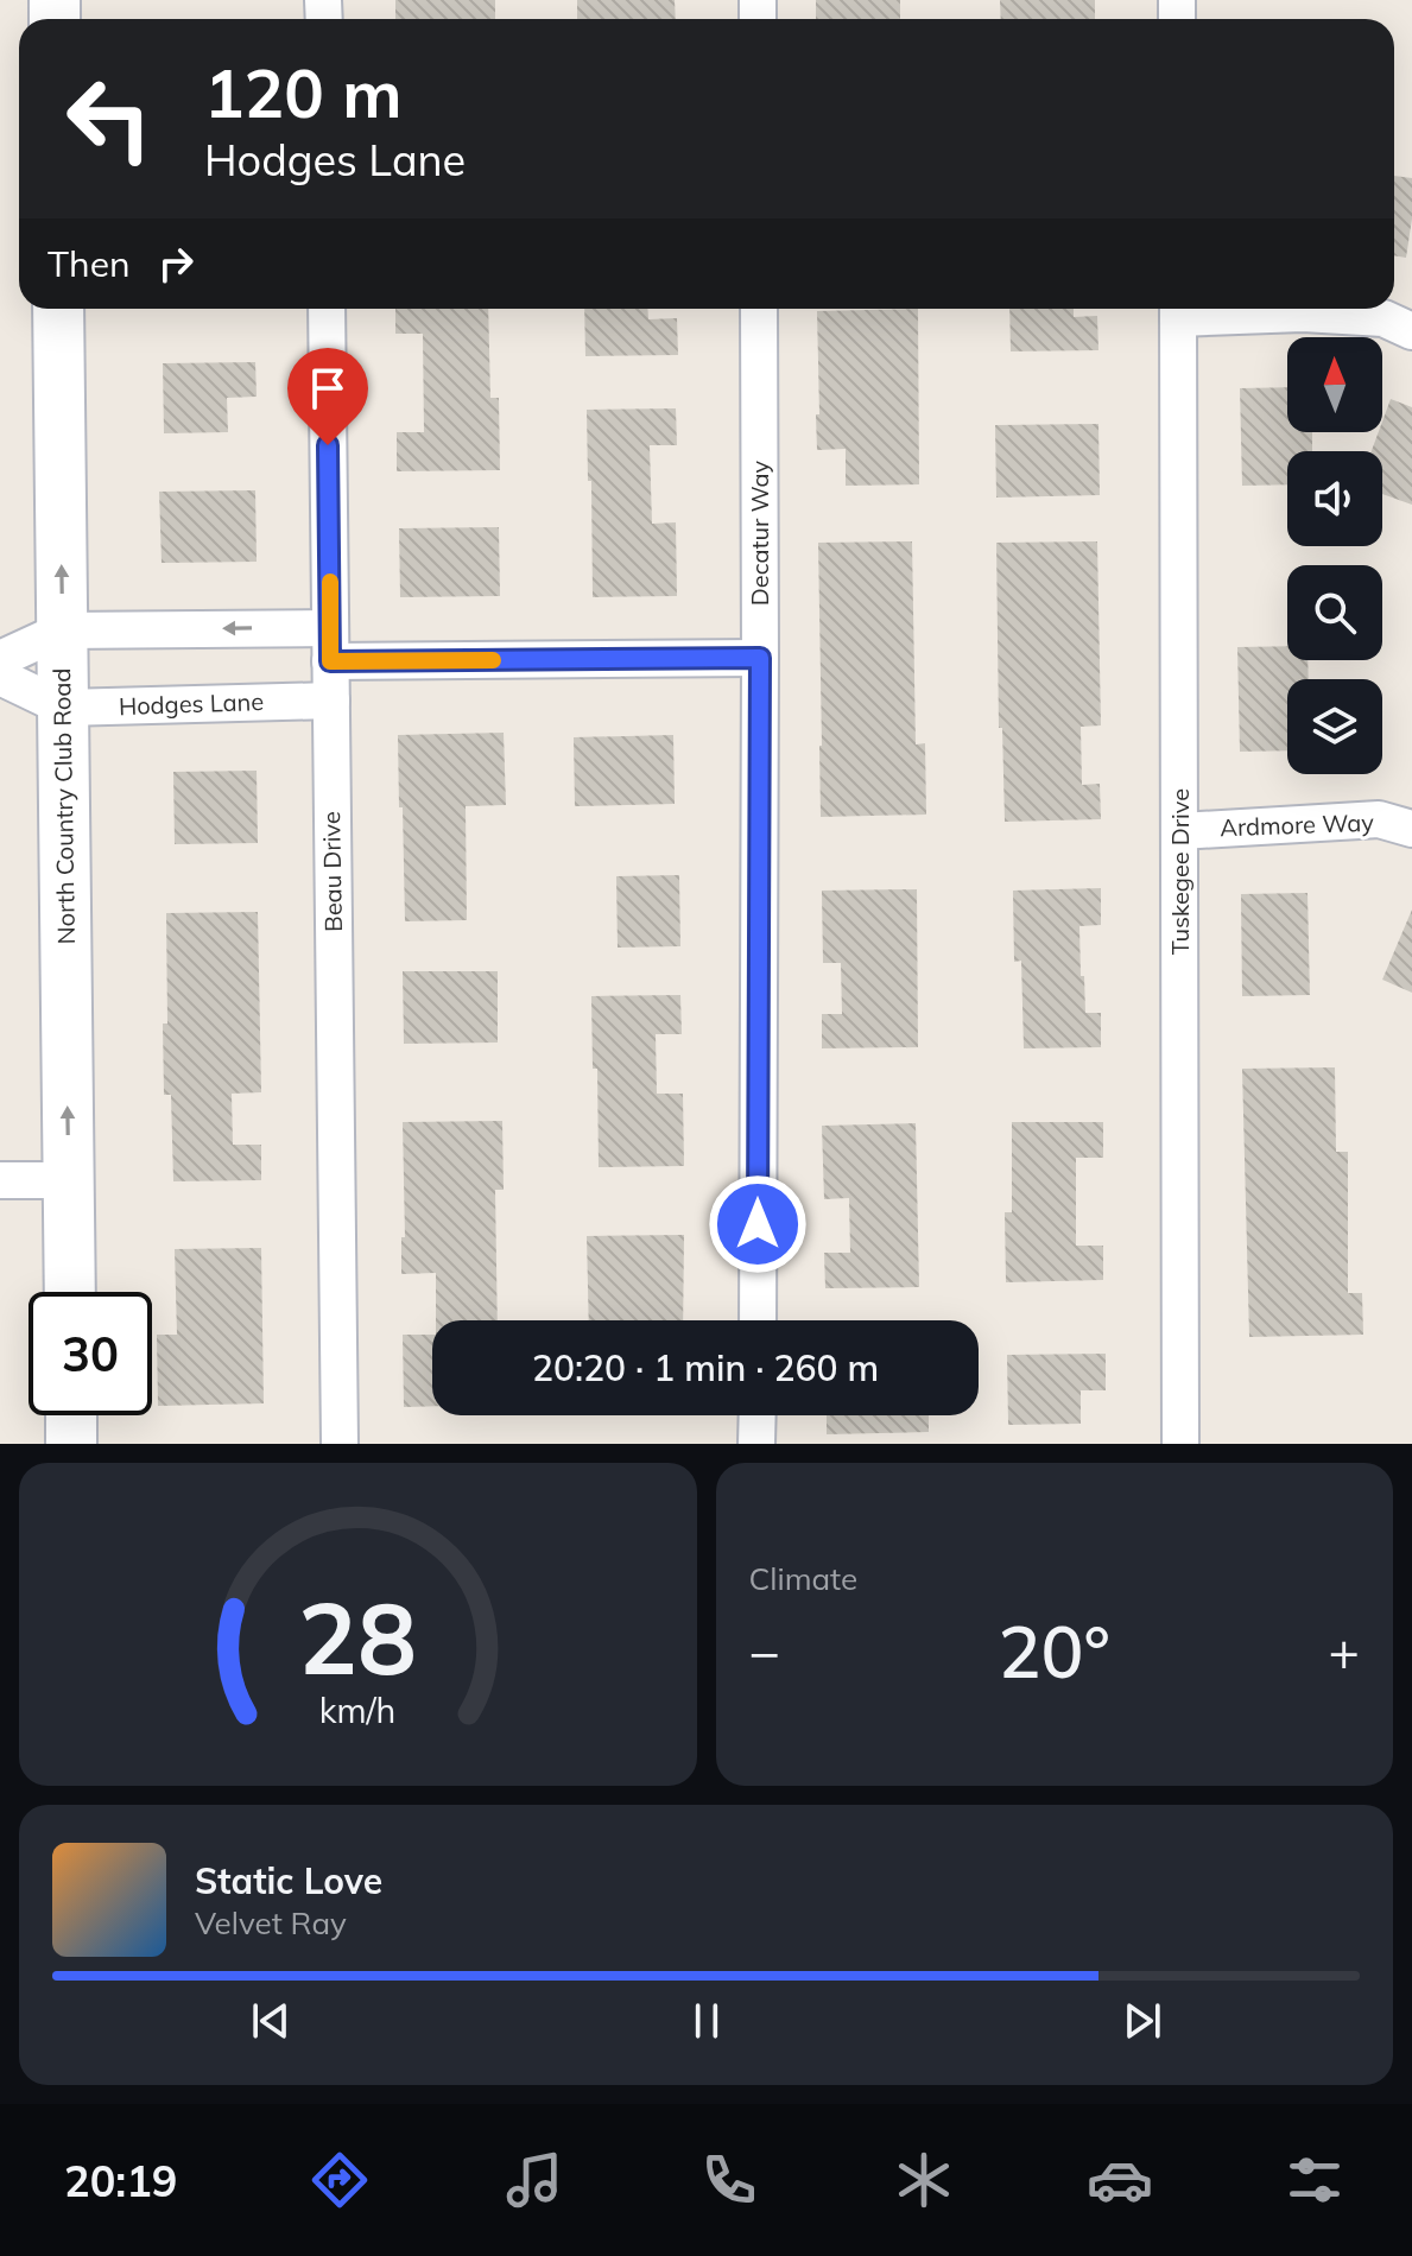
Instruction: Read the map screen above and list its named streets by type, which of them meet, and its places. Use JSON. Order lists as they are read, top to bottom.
{
  "streets": {
    "main road": ["North Country Club Road"],
    "street": [
      "Decatur Way",
      "Hodges Lane",
      "Ardmore Way",
      "Beau Drive",
      "Tuskegee Drive"
    ]
  },
  "crossings": [
    ["Hodges Lane", "North Country Club Road"],
    ["Hodges Lane", "Beau Drive"],
    ["Ardmore Way", "Tuskegee Drive"]
  ],
  "one_way": ["North Country Club Road"],
  "north": "top",
  "page": {
    "turn": ["120 m", "Hodges Lane"],
    "then": "Then",
    "limit": "30",
    "trip": "20:20 · 1 min · 260 m",
    "tile": "Climate",
    "heat": ["−", "20°", "+"],
    "song": ["Static Love", "Velvet Ray"],
    "tabs": "20:19",
    "gauge": ["28", "km/h"]
  }
}
